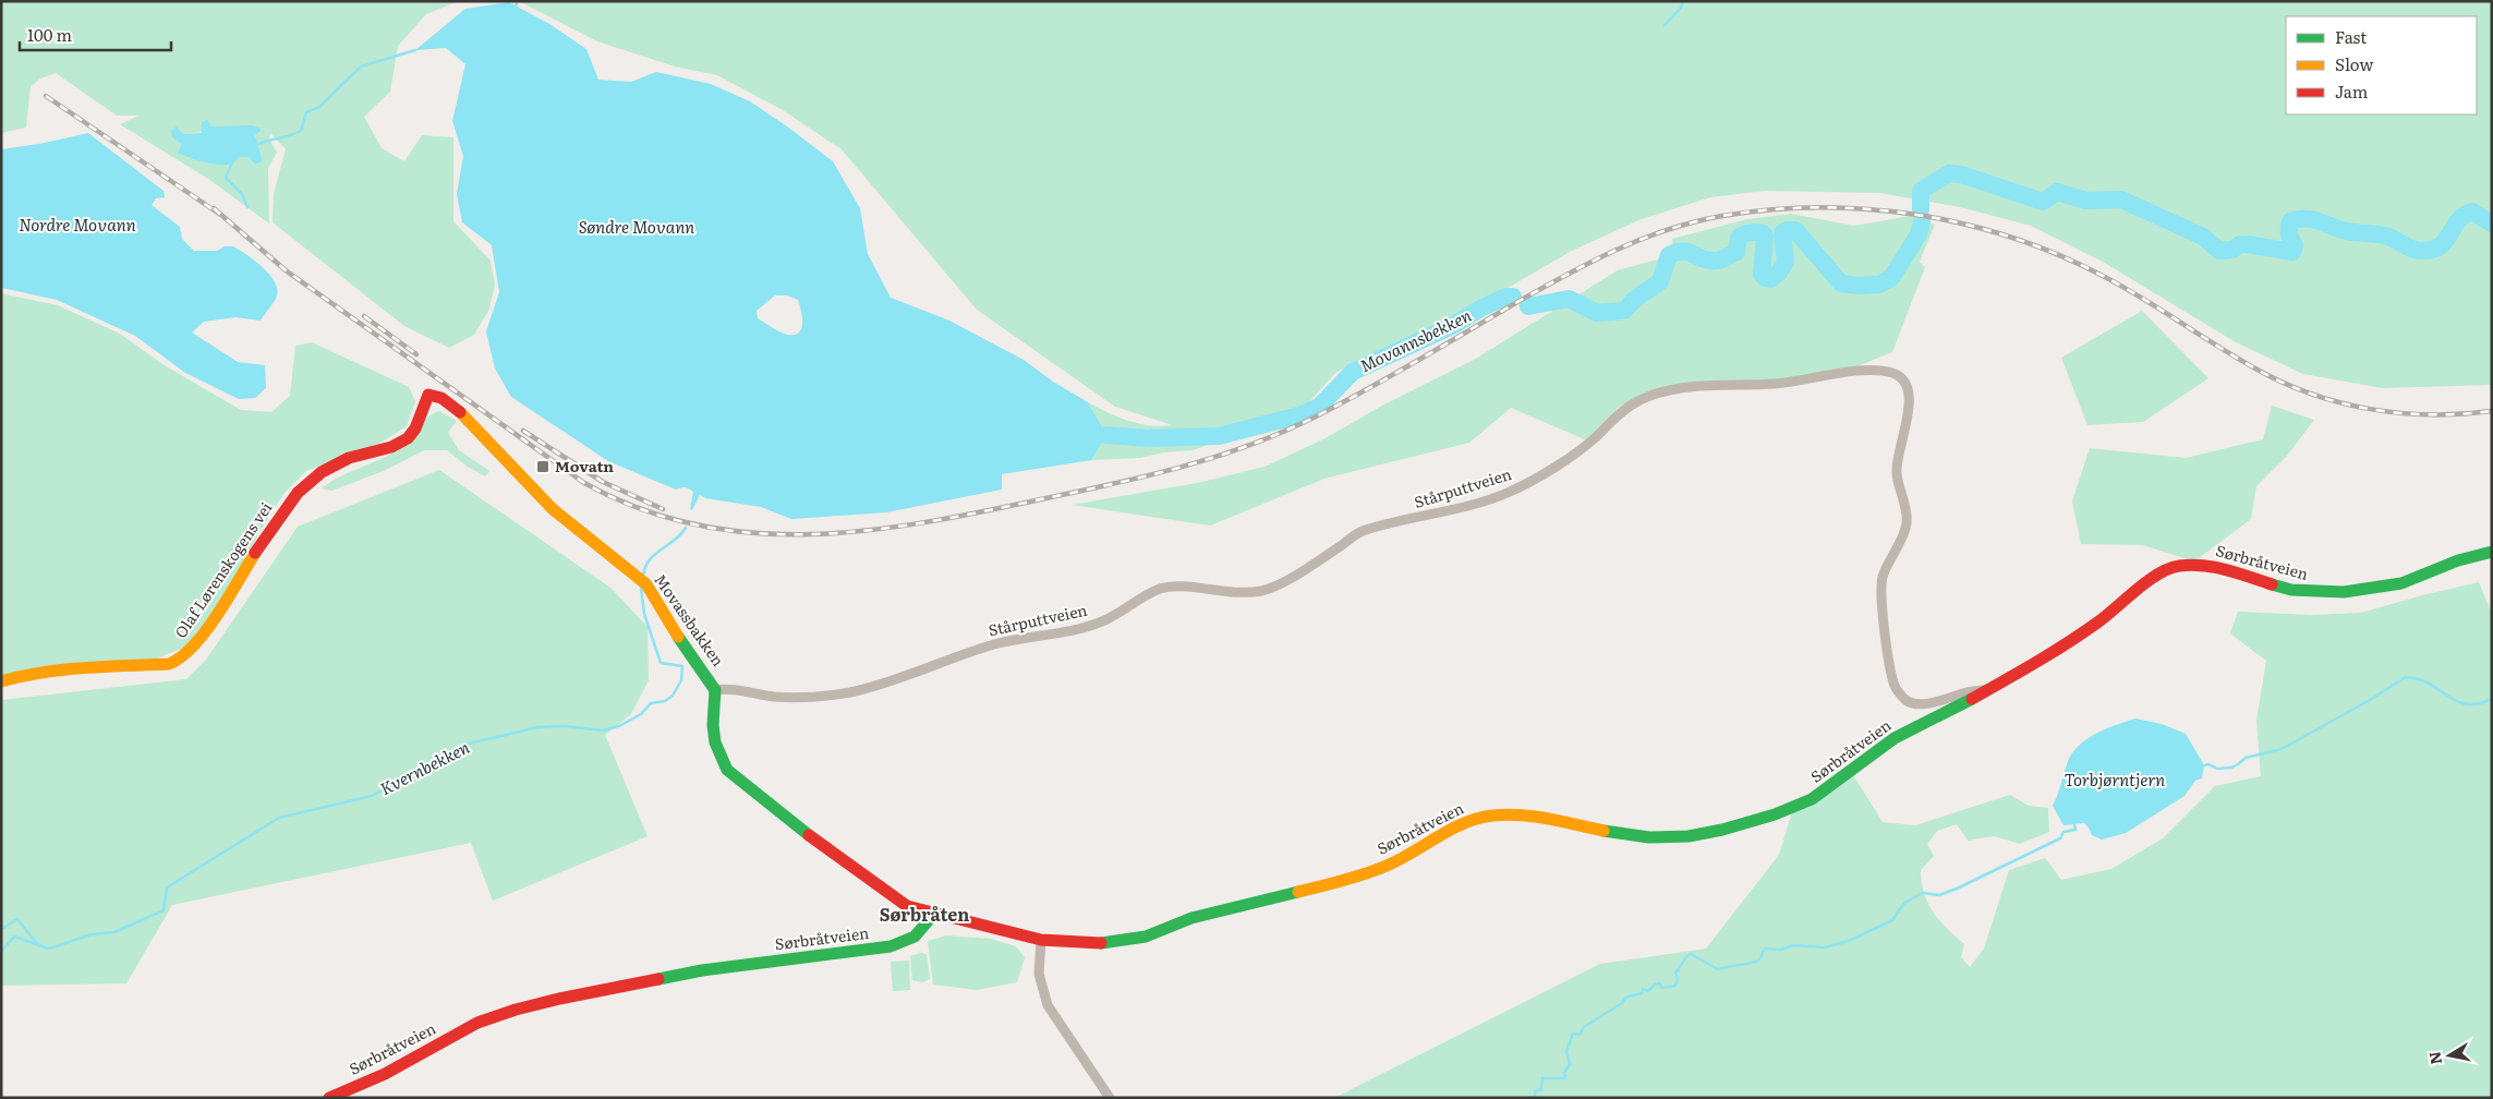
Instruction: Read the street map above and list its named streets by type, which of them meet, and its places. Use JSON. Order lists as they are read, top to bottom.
{
  "streets": {
    "street": [
      "Stårputtveien",
      "Sørbråtveien",
      "Olaf Lørenskogens vei",
      "Movassbakken"
    ]
  },
  "crossings": [
    ["Stårputtveien", "Sørbråtveien"],
    ["Stårputtveien", "Movassbakken"],
    ["Sørbråtveien", "Movassbakken"],
    ["Olaf Lørenskogens vei", "Movassbakken"]
  ],
  "districts": ["Sørbråten"],
  "water": [
    "Nordre Movann",
    "Søndre Movann",
    "Movannsbekken",
    "Kvernbekken",
    "Torbjørntjern"
  ],
  "places": {
    "transit": ["Movatn"]
  },
  "legend": ["Fast", "Slow", "Jam"],
  "scale_bar": "100 m",
  "north": "left"
}
